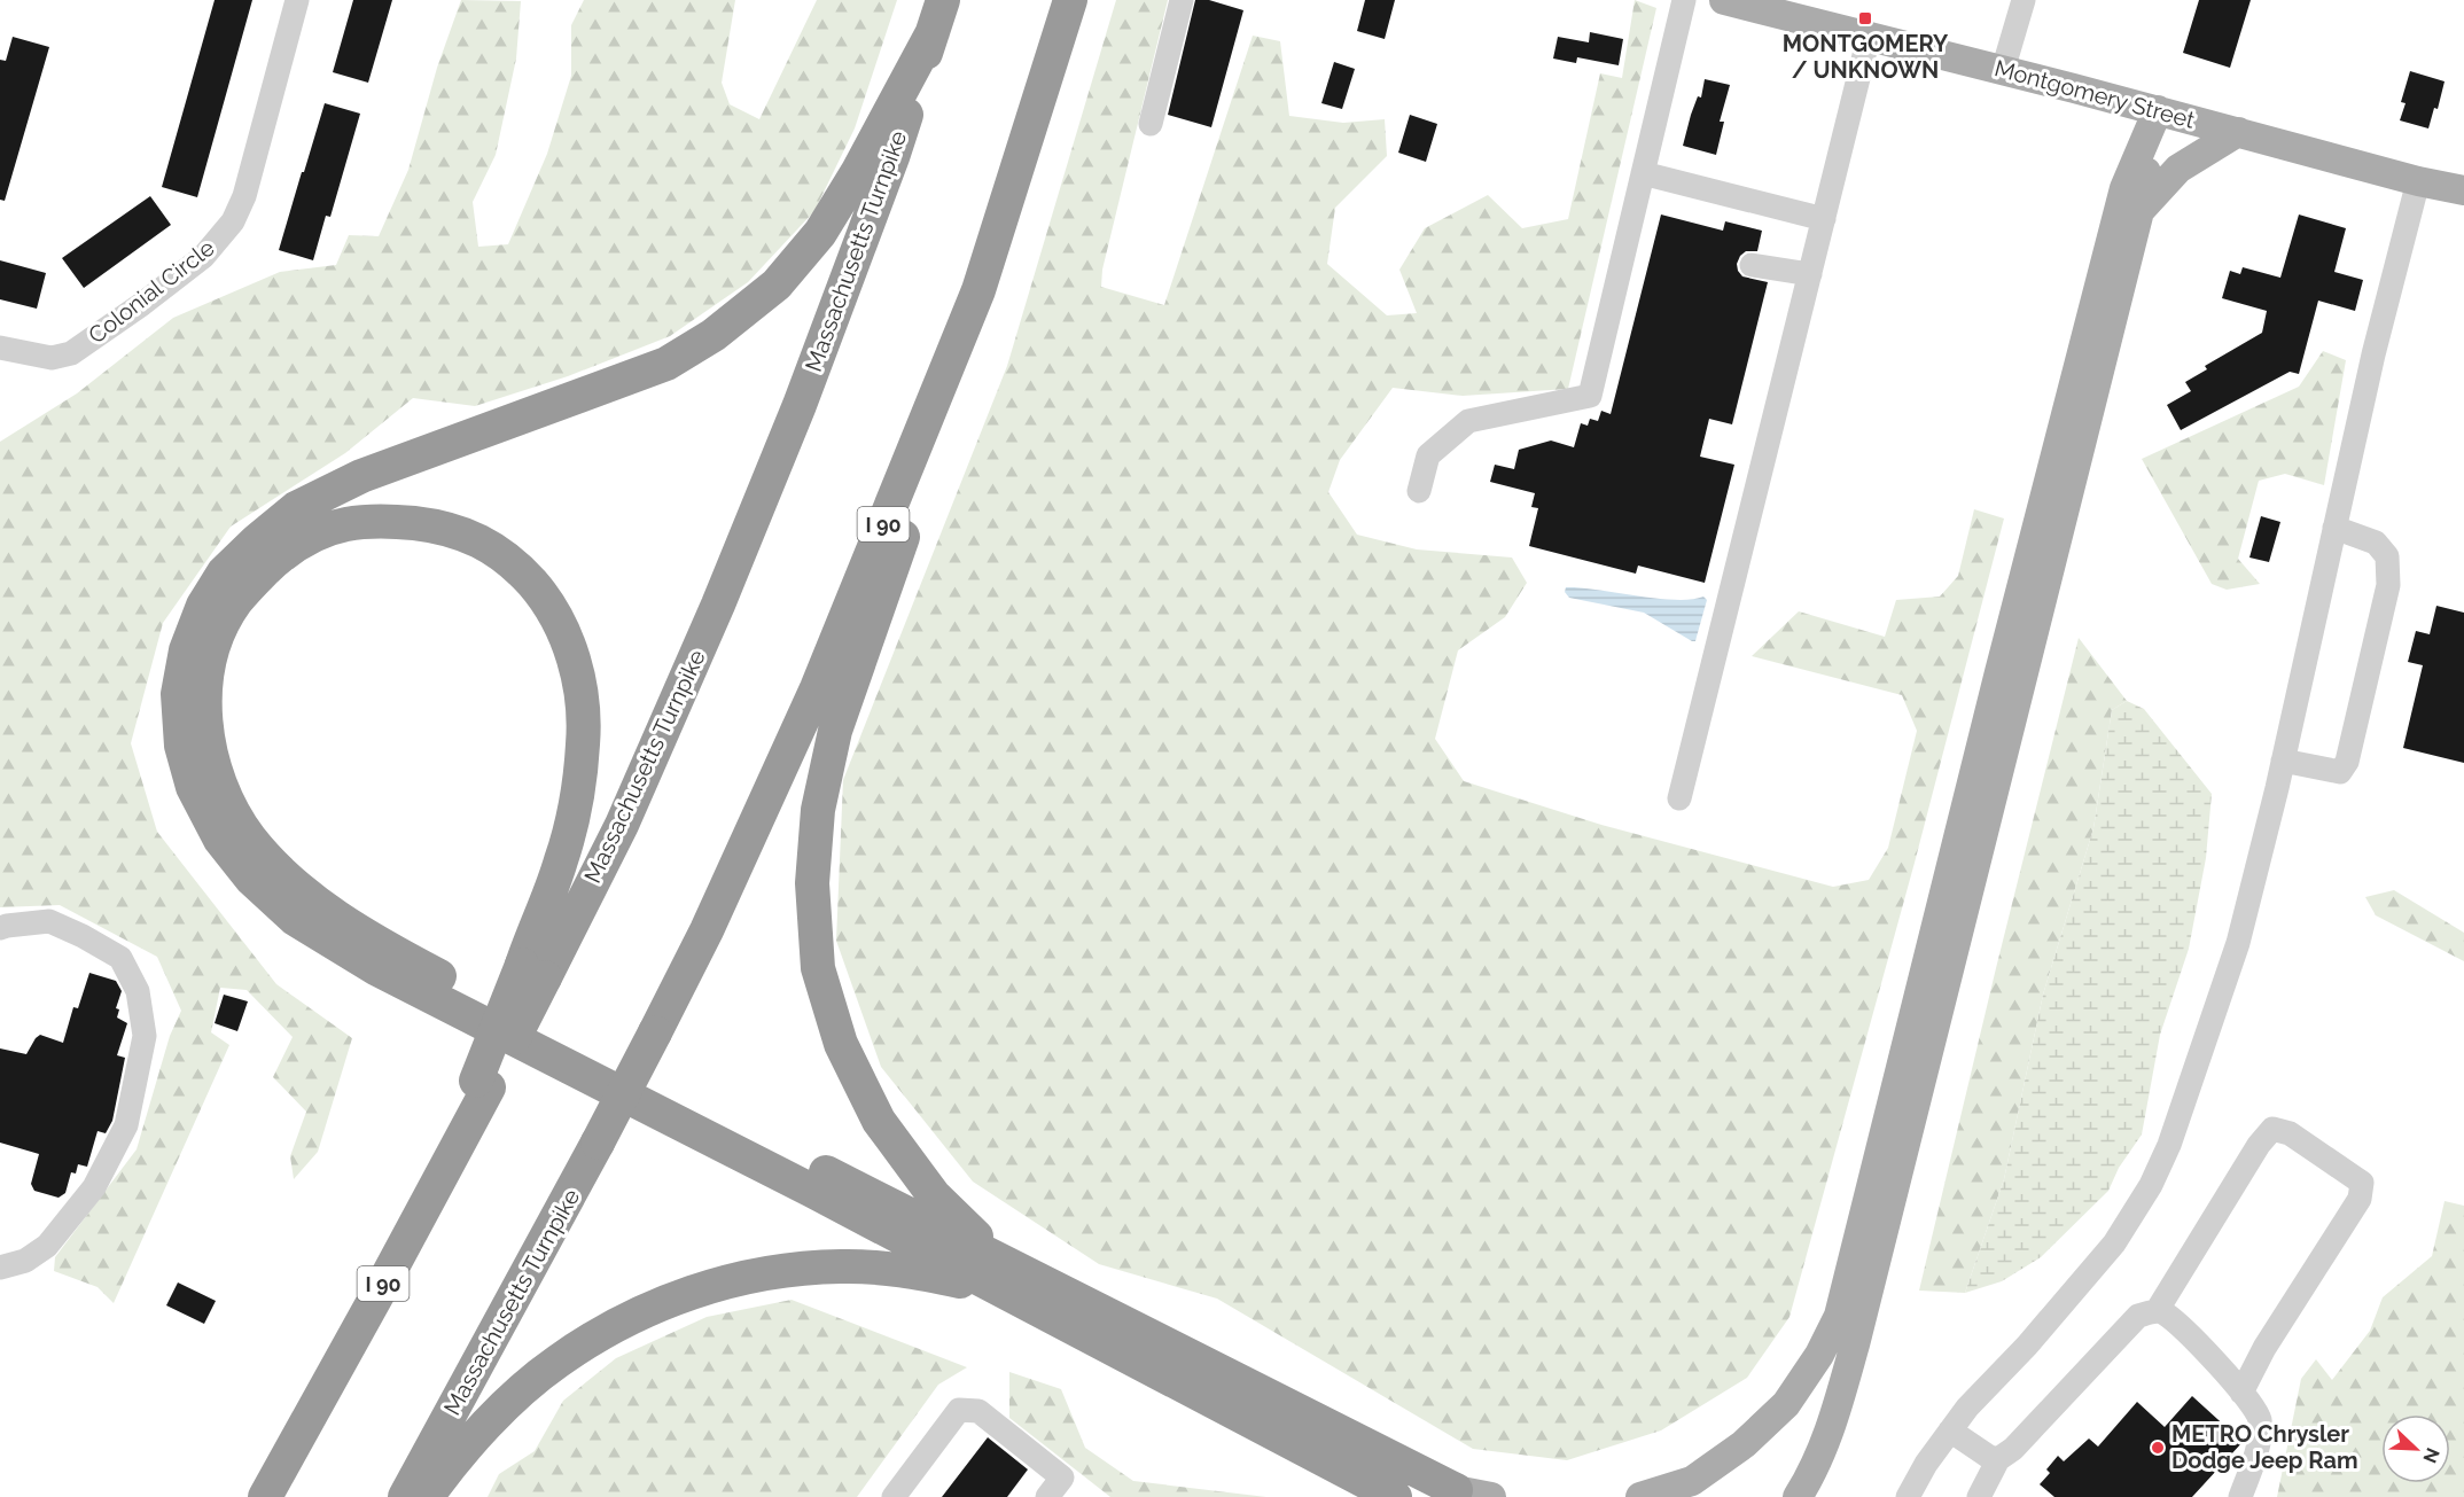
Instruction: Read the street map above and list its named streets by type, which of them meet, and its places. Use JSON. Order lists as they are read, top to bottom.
{
  "streets": {
    "highway": ["Massachusetts Turnpike", "I 90"],
    "main road": ["Montgomery Street"],
    "street": ["Colonial Circle"]
  },
  "crossings": [
    ["Massachusetts Turnpike", "I 90"]
  ],
  "places": {
    "transit": ["MONTGOMERY / UNKNOWN"],
    "other": ["METRO Chrysler Dodge Jeep Ram"]
  },
  "north": "bottom right"
}
